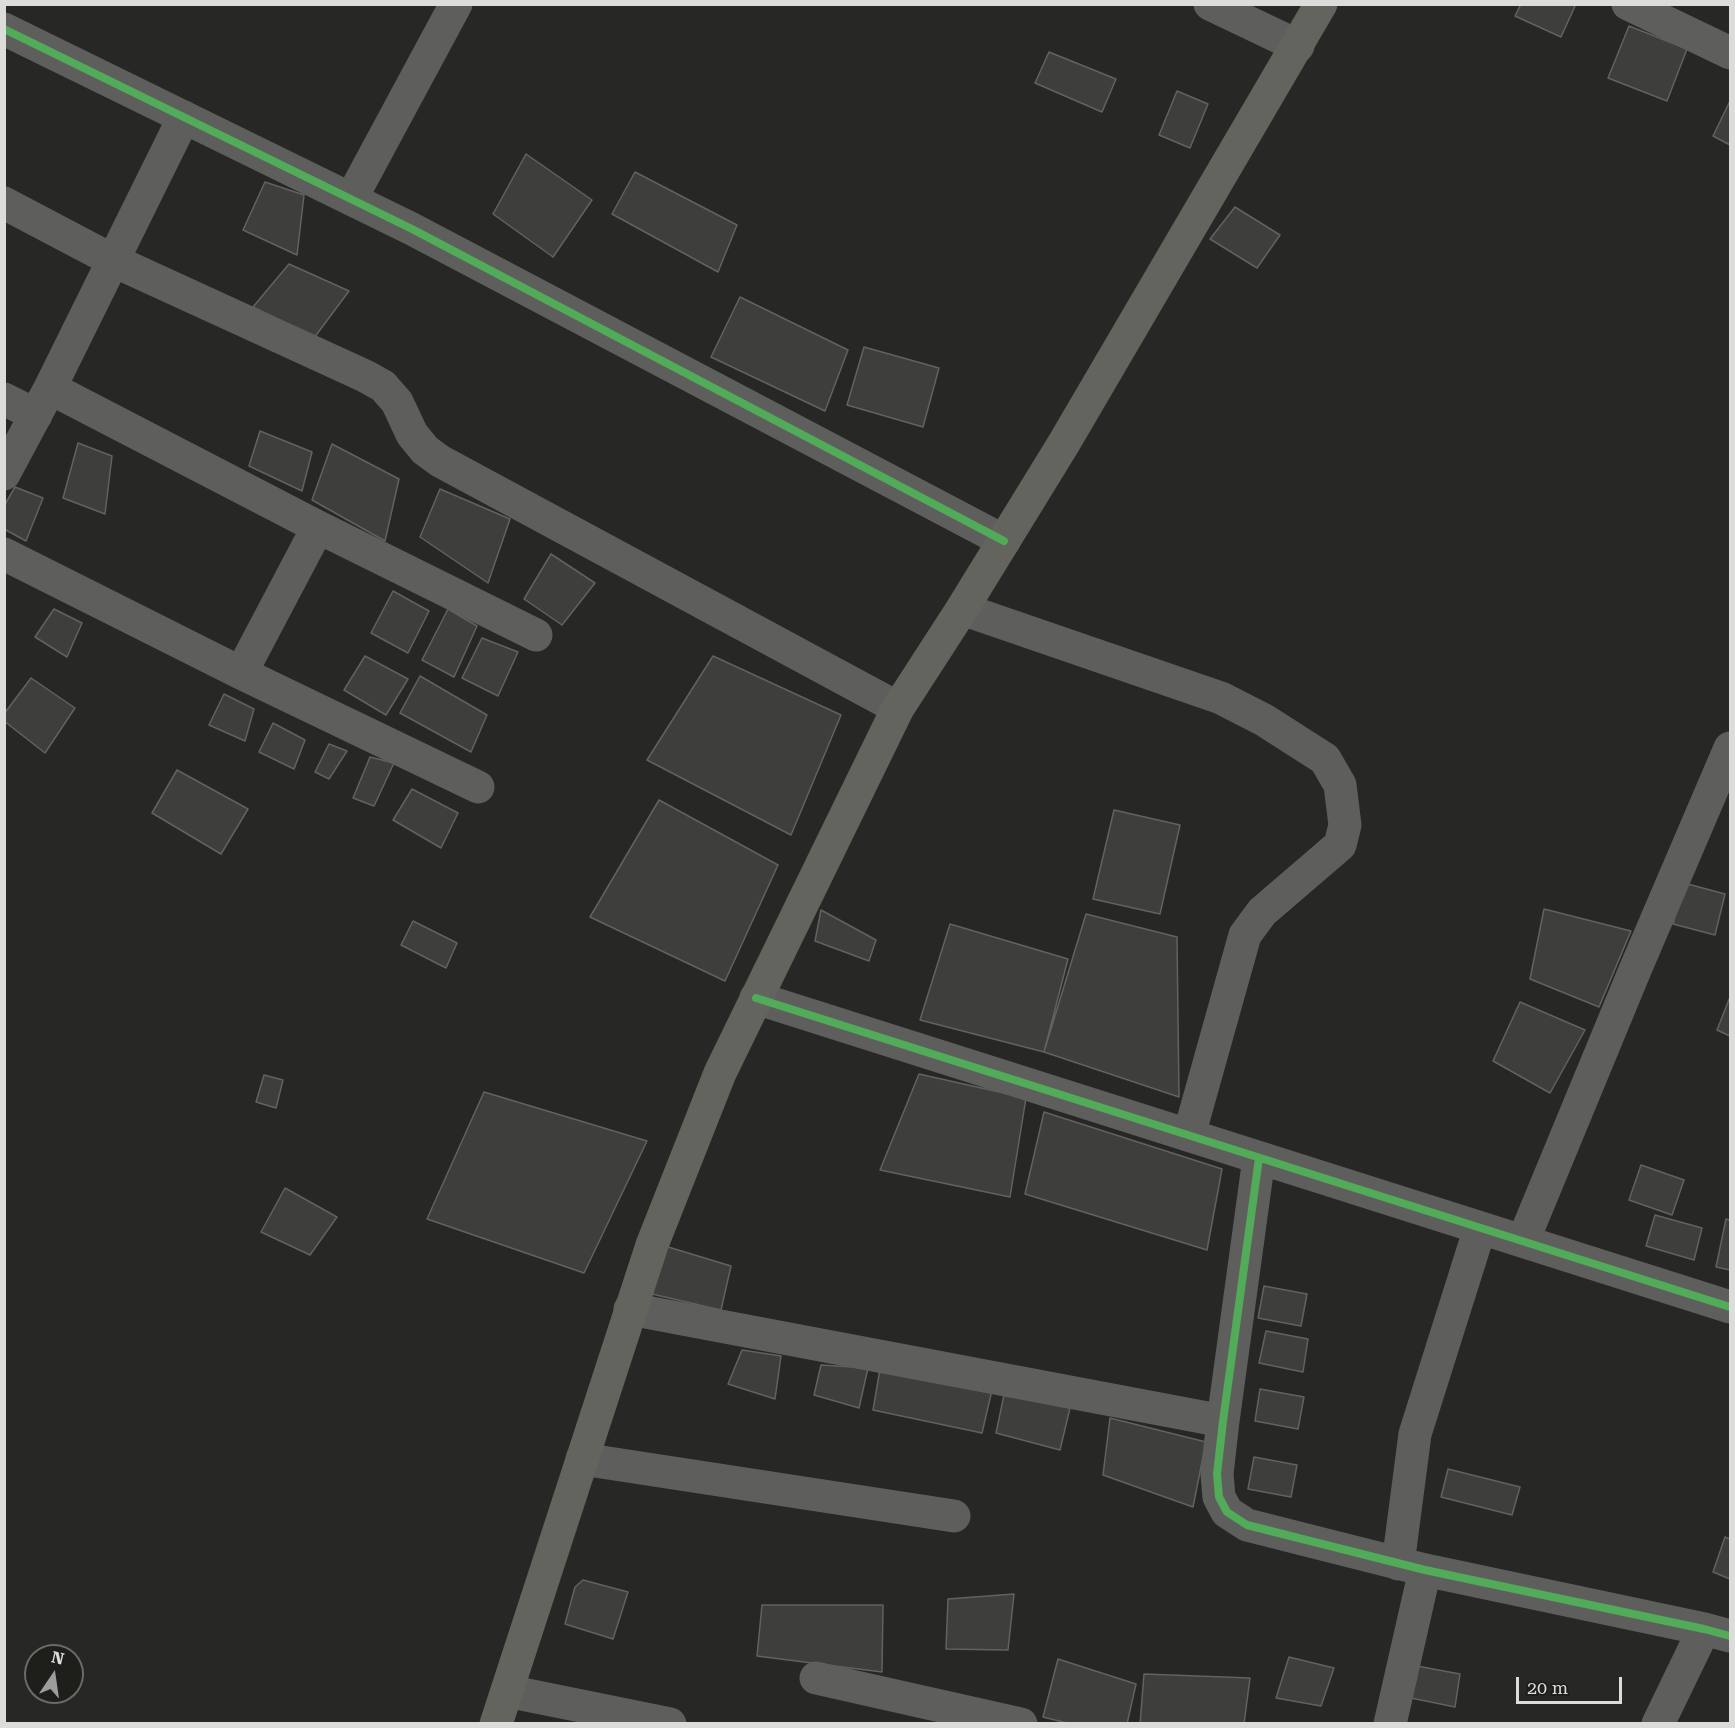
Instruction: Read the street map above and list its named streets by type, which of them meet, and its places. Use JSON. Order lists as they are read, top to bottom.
{
  "scale_bar": "20 m",
  "north": "top"
}
